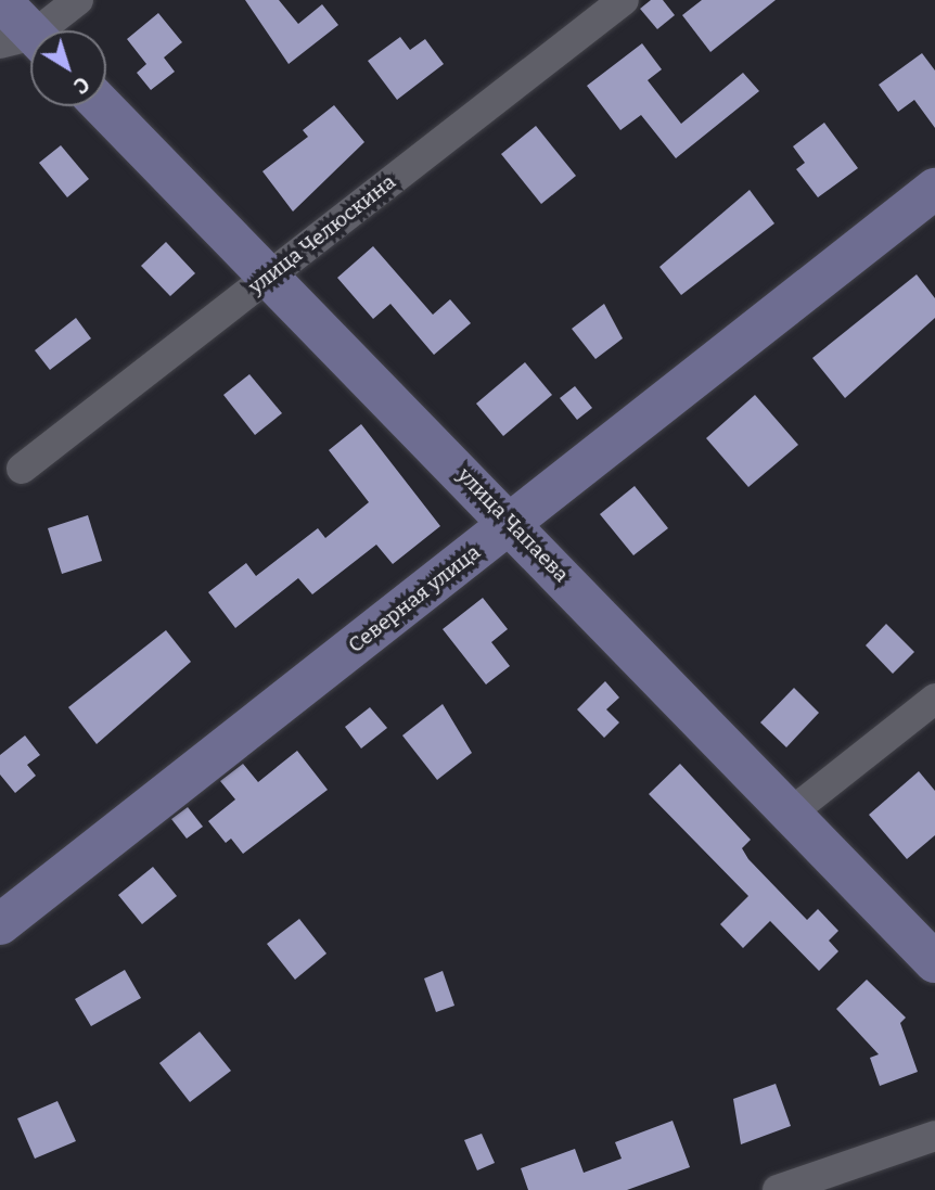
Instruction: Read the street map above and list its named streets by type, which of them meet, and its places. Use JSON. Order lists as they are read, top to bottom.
{
  "streets": {
    "street": ["улица Челюскина", "улица Чапаева", "Северная улица"]
  },
  "crossings": [
    ["улица Челюскина", "улица Чапаева"],
    ["улица Чапаева", "Северная улица"]
  ],
  "north": "bottom right"
}
